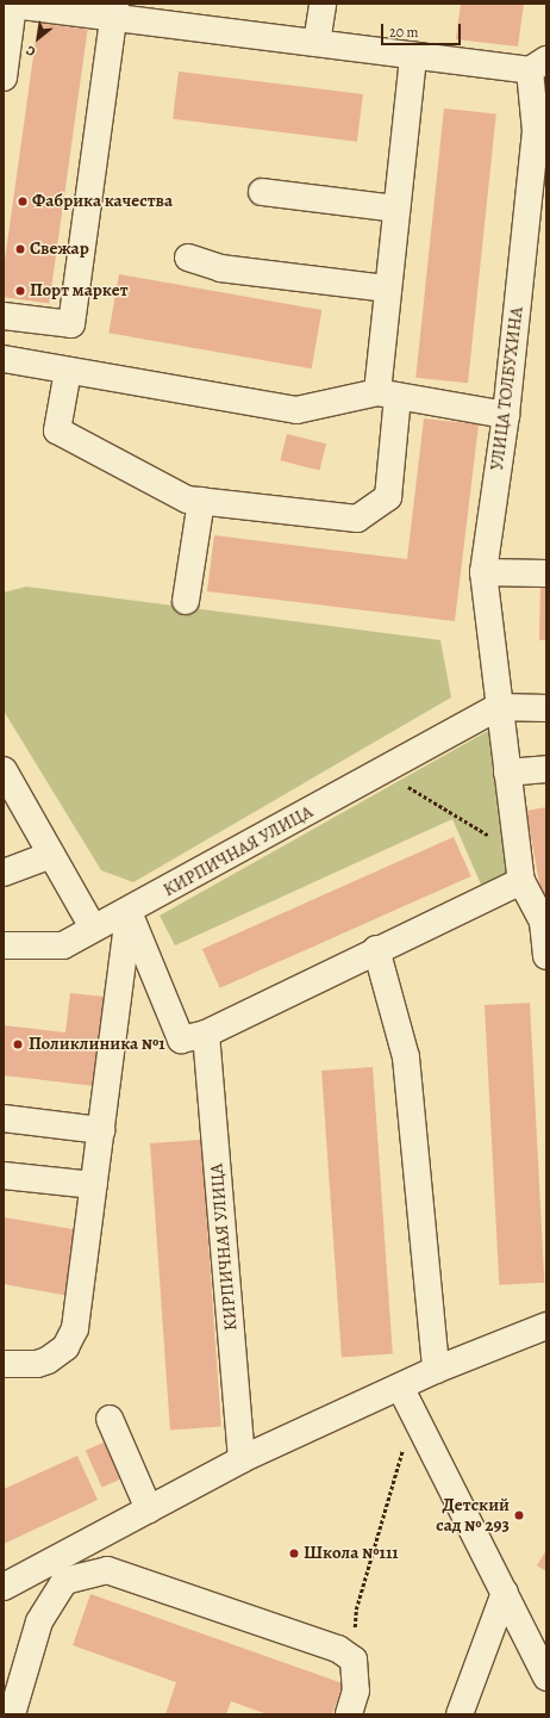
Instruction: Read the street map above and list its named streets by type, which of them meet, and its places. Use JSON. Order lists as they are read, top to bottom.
{
  "streets": {
    "street": ["УЛИЦА ТОЛБУХИНА", "КИРПИЧНАЯ УЛИЦА"]
  },
  "crossings": [
    ["УЛИЦА ТОЛБУХИНА", "КИРПИЧНАЯ УЛИЦА"]
  ],
  "places": [
    "Фабрика качества",
    "Свежар",
    "Порт маркет",
    "Поликлиника №1",
    "Детский сад № 293",
    "Школа №111"
  ],
  "scale_bar": "20 m",
  "north": "bottom left"
}
